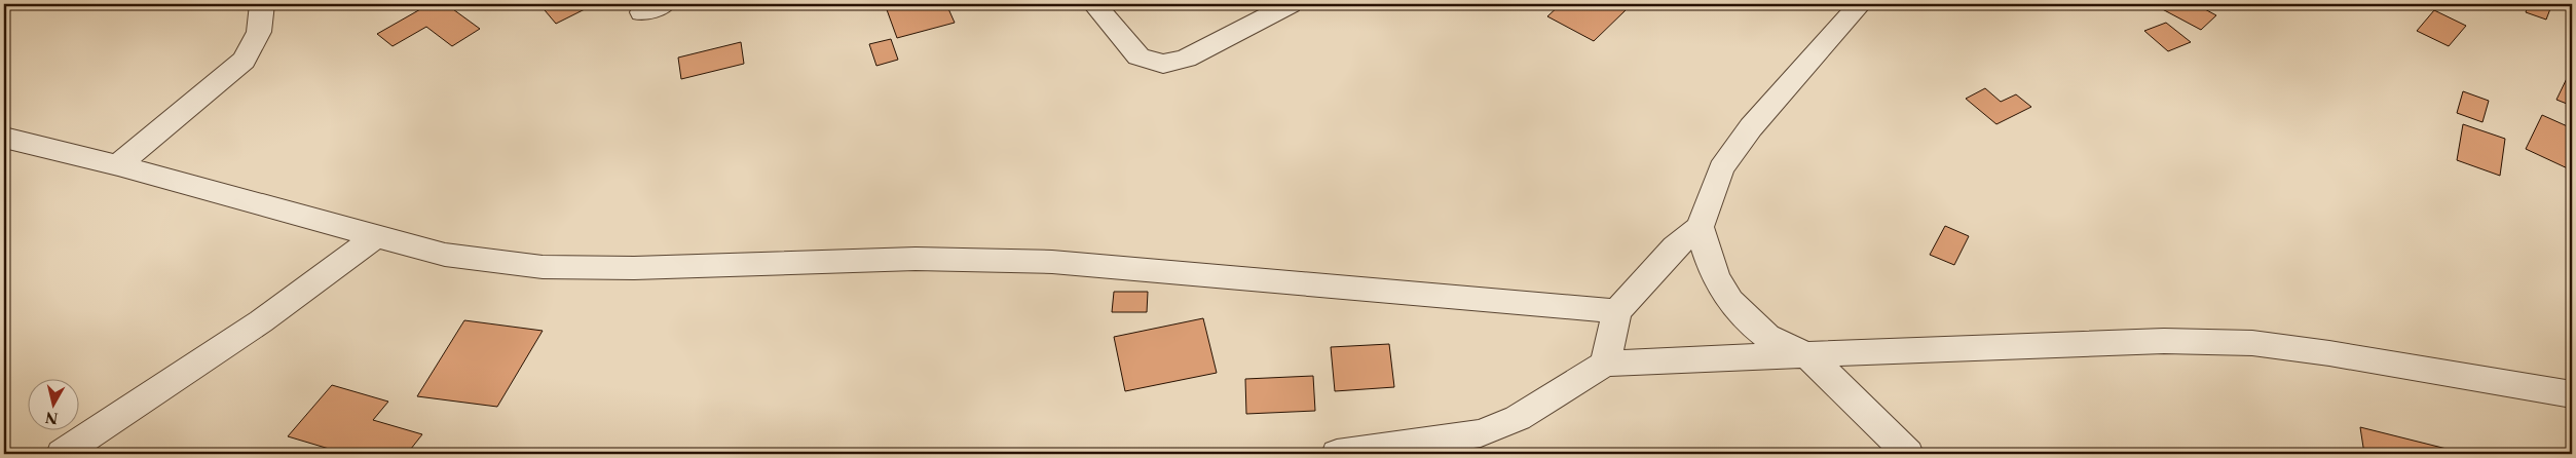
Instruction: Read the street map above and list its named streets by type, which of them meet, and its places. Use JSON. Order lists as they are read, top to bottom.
{
  "north": "bottom"
}
